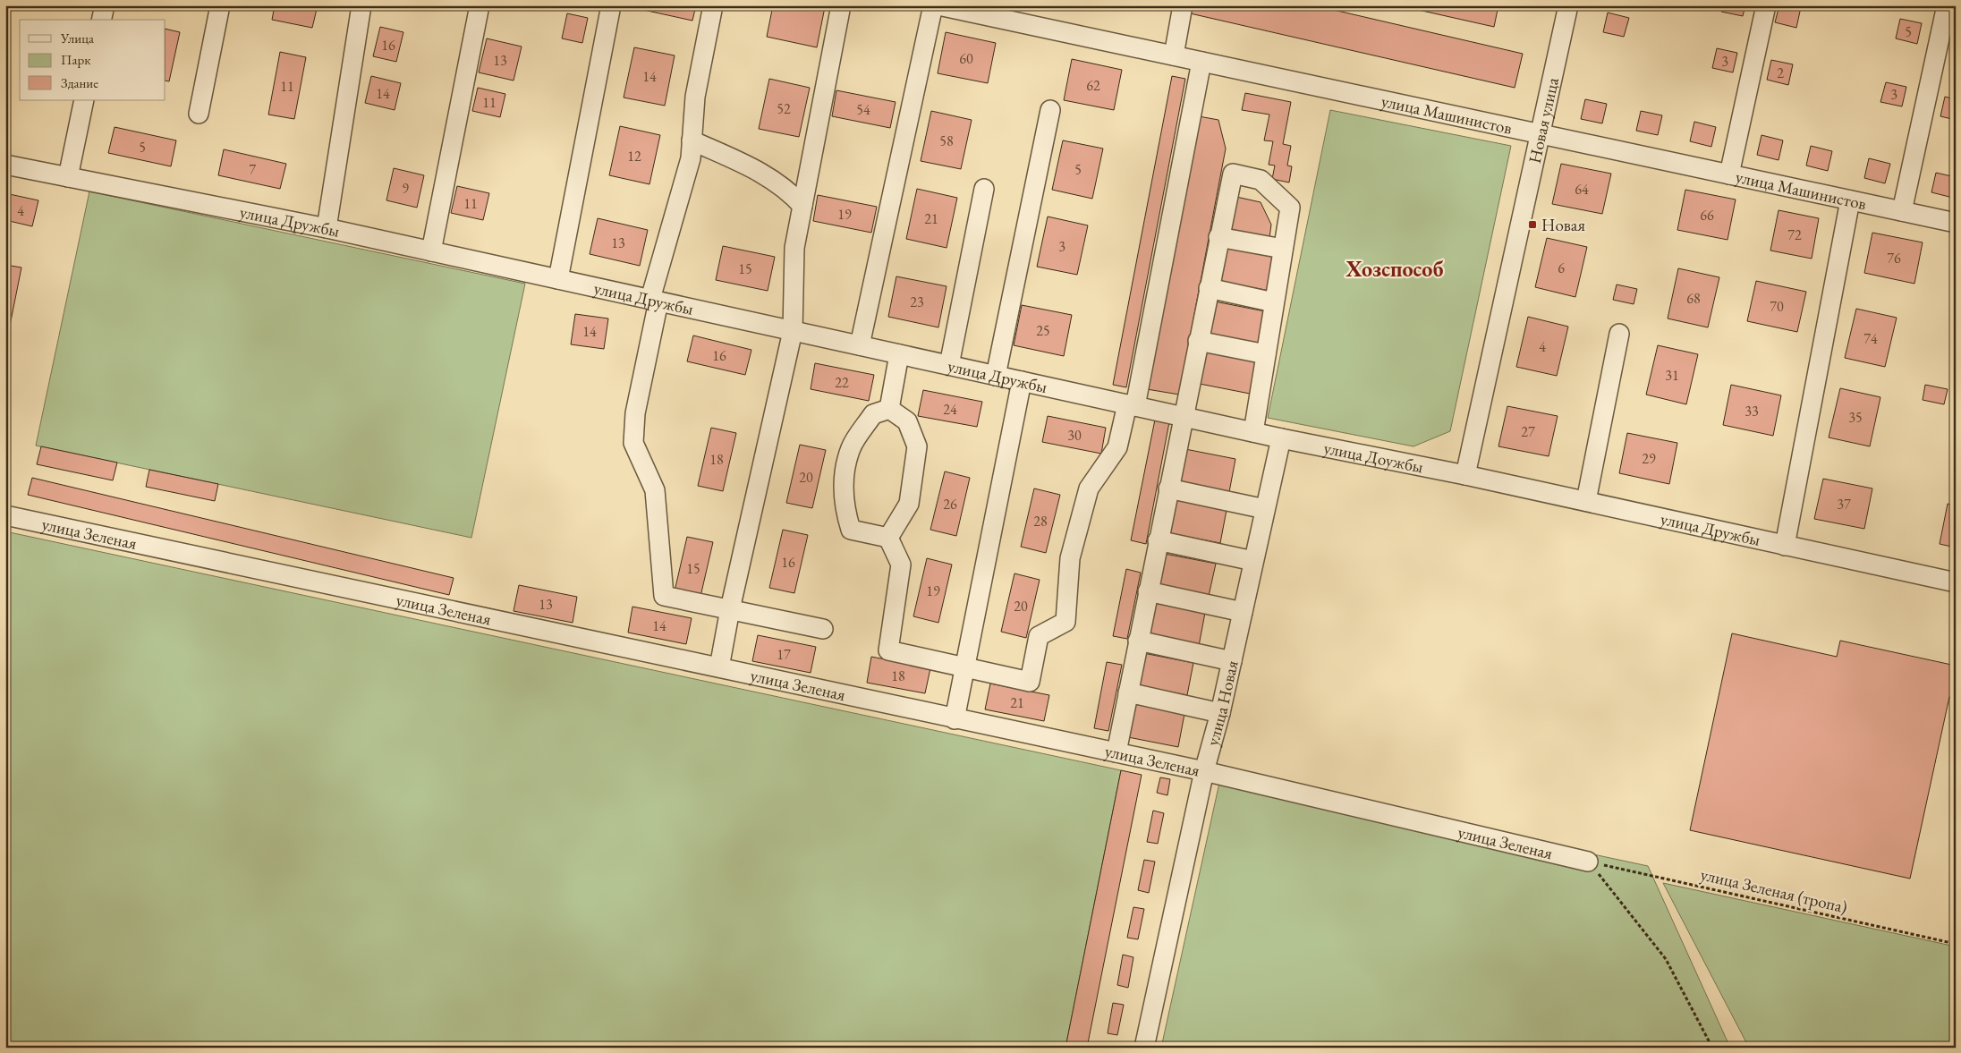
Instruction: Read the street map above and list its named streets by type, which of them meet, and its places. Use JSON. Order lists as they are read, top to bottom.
{
  "streets": {
    "street": [
      "улица Машинистов",
      "Новая улица",
      "улица Дружбы",
      "улица Доужбы",
      "улица Зеленая",
      "улица Новая"
    ],
    "path": ["улица Зеленая (тропа)"]
  },
  "crossings": [
    ["улица Машинистов", "Новая улица"],
    ["Новая улица", "улица Дружбы"],
    ["Новая улица", "улица Доужбы"],
    ["улица Дружбы", "улица Доужбы"],
    ["улица Дружбы", "улица Новая"],
    ["улица Доужбы", "улица Новая"],
    ["улица Зеленая", "улица Новая"],
    ["улица Зеленая", "улица Зеленая (тропа)"]
  ],
  "districts": ["Хозспособ"],
  "places": {
    "transit": ["Новая"]
  },
  "house_numbers": [
    "5",
    "16",
    "60",
    "13",
    "3",
    "2",
    "14",
    "62",
    "11",
    "14",
    "3",
    "11",
    "52",
    "54",
    "58",
    "5",
    "12",
    "7",
    "5",
    "9",
    "64",
    "11",
    "4",
    "19",
    "66",
    "21",
    "72",
    "13",
    "3",
    "76",
    "6",
    "15",
    "68",
    "23",
    "70",
    "25",
    "14",
    "74",
    "4",
    "16",
    "31",
    "22",
    "24",
    "33",
    "35",
    "27",
    "30",
    "29",
    "18",
    "20",
    "26",
    "37",
    "28",
    "16",
    "15",
    "19",
    "13",
    "20",
    "14",
    "17",
    "18",
    "21"
  ],
  "legend": ["Улица", "Парк", "Здание"]
}
